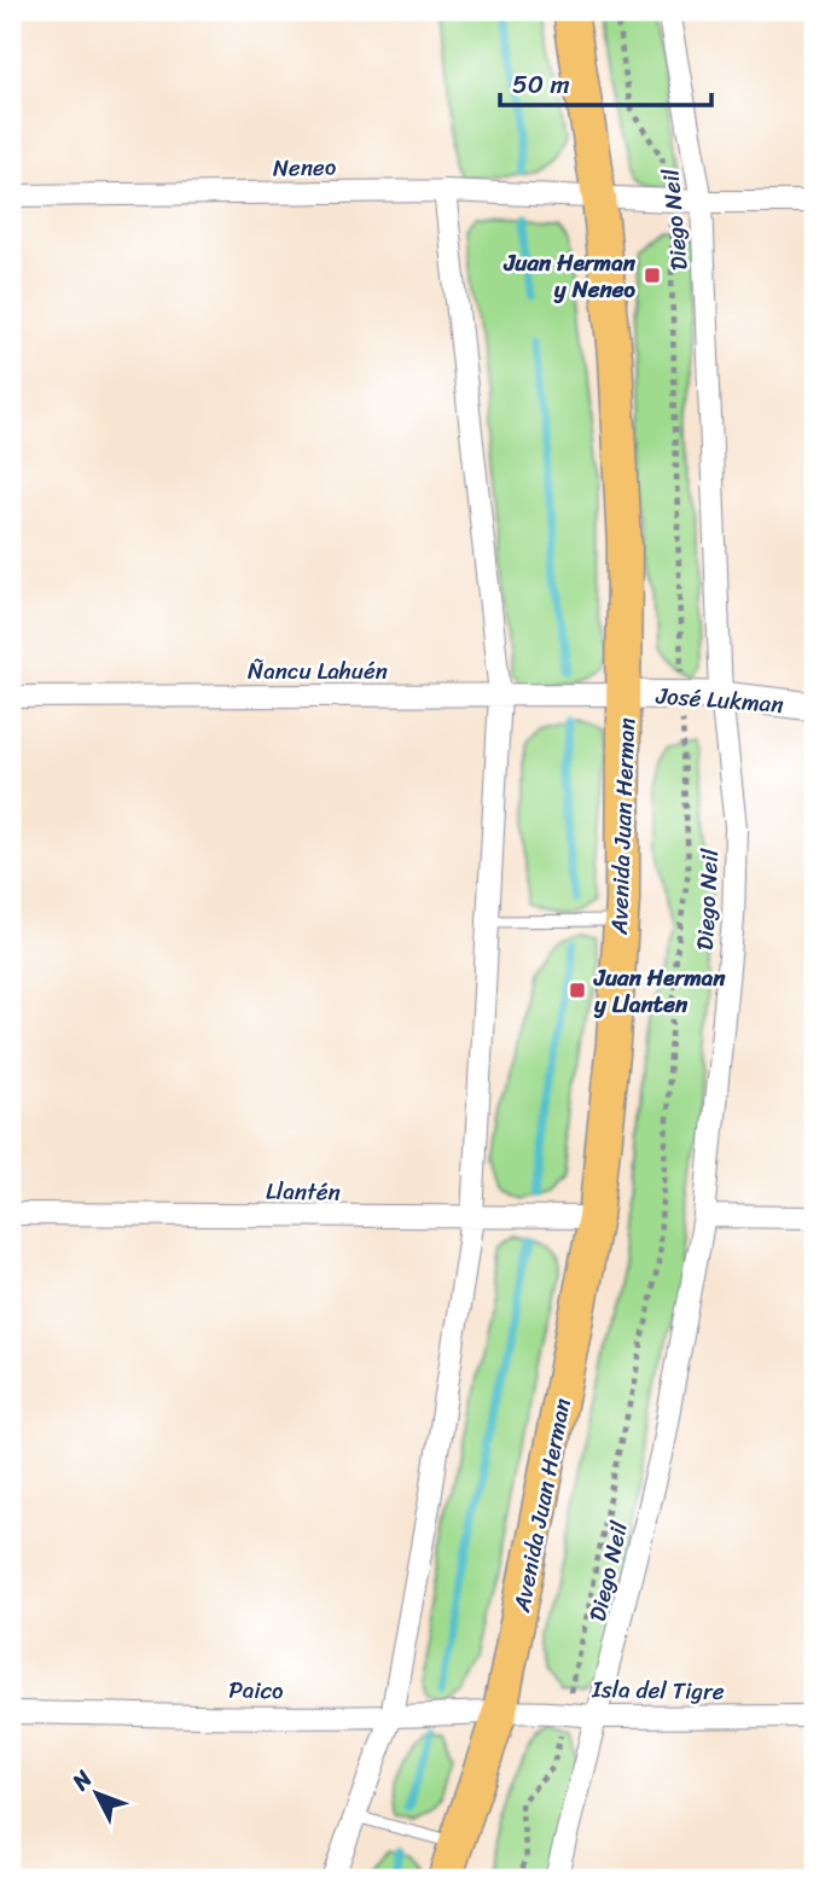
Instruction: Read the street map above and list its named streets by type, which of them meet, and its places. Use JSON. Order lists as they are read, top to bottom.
{
  "streets": {
    "main road": ["Avenida Juan Herman"],
    "street": [
      "Neneo",
      "Diego Neil",
      "Ñancu Lahuén",
      "José Lukman",
      "Llantén",
      "Paico",
      "Isla del Tigre"
    ]
  },
  "crossings": [
    ["Neneo", "Diego Neil"],
    ["Neneo", "Avenida Juan Herman"],
    ["Diego Neil", "José Lukman"],
    ["Diego Neil", "Isla del Tigre"],
    ["Ñancu Lahuén", "José Lukman"],
    ["Ñancu Lahuén", "Avenida Juan Herman"],
    ["José Lukman", "Avenida Juan Herman"],
    ["Avenida Juan Herman", "Llantén"],
    ["Avenida Juan Herman", "Paico"],
    ["Avenida Juan Herman", "Isla del Tigre"],
    ["Paico", "Isla del Tigre"]
  ],
  "places": {
    "transit": ["Juan Herman y Neneo", "Juan Herman y Llanten"]
  },
  "scale_bar": "50 m",
  "north": "top left"
}
